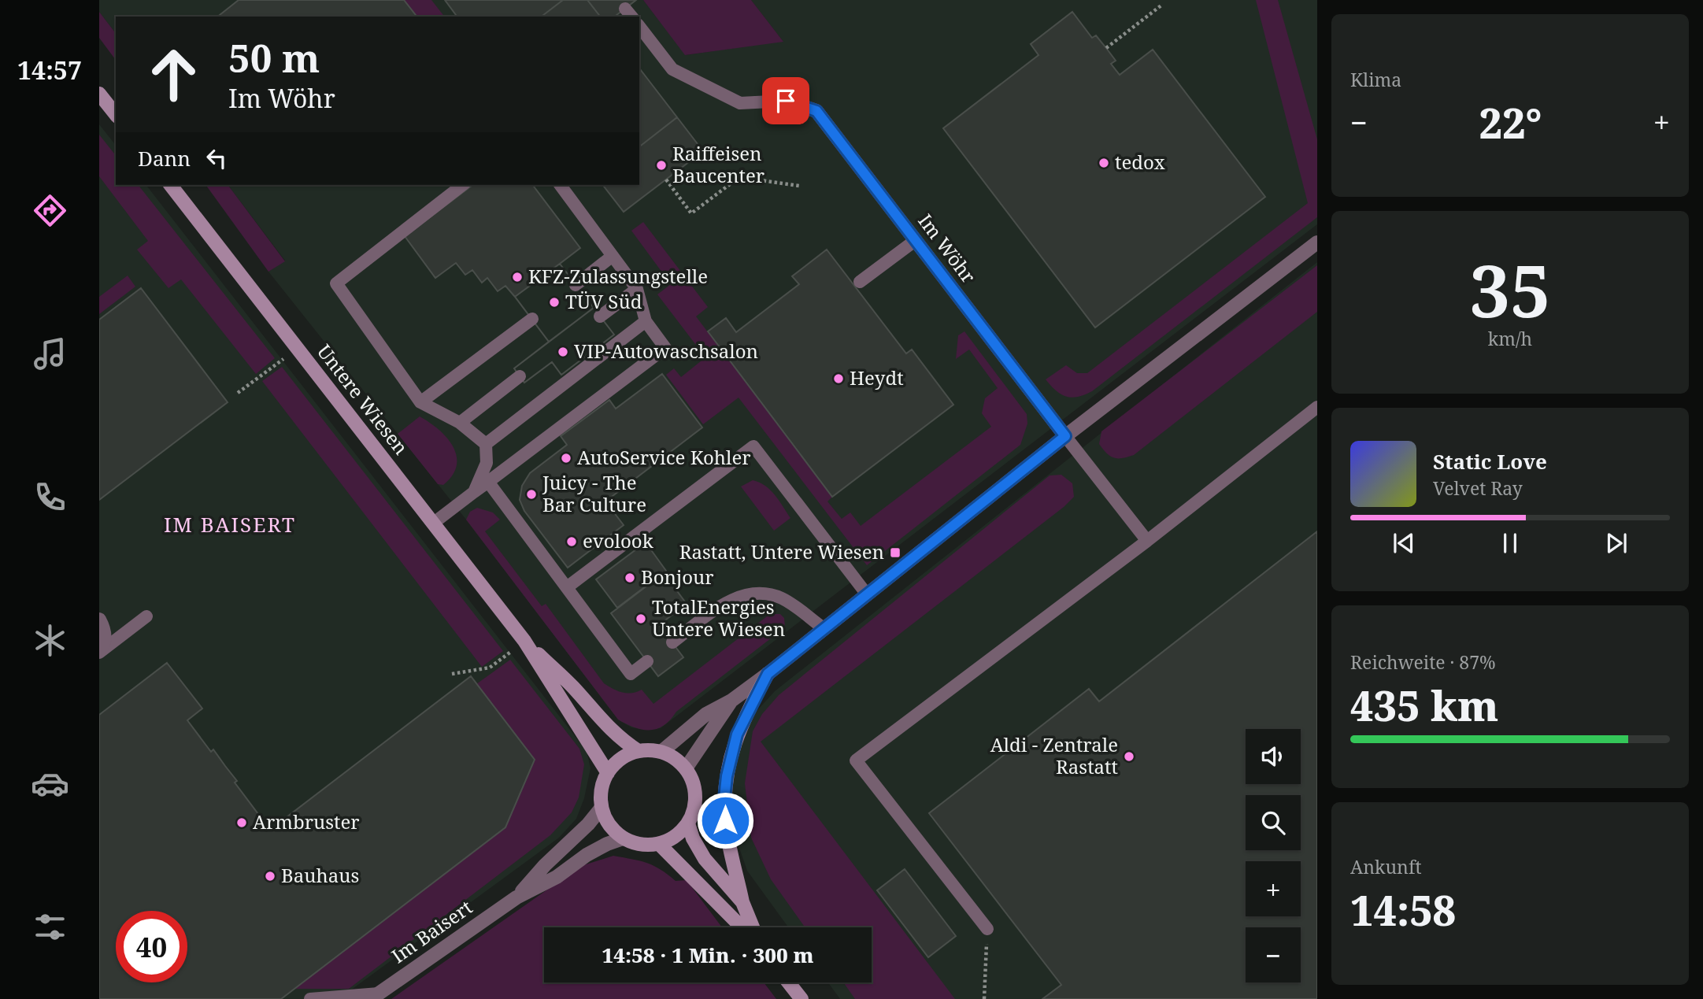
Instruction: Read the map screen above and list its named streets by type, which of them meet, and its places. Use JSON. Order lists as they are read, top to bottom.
{
  "streets": {
    "street": ["Im Wöhr", "Untere Wiesen", "Im Baisert"]
  },
  "crossings": [
    ["Untere Wiesen", "Im Baisert"]
  ],
  "districts": ["IM BAISERT"],
  "places": {
    "other": [
      "tedox",
      "Raiffeisen Baucenter",
      "KFZ-Zulassungstelle",
      "TÜV Süd",
      "VIP-Autowaschsalon",
      "Heydt",
      "AutoService Kohler",
      "Juicy - The Bar Culture",
      "evolook",
      "Bonjour",
      "TotalEnergies Untere Wiesen",
      "Aldi - Zentrale Rastatt",
      "Armbruster",
      "Bauhaus"
    ],
    "transit": ["Rastatt, Untere Wiesen"]
  },
  "page": {
    "tabs": "14:57",
    "tile": [
      "Klima",
      ["35", "km/h"],
      ["Reichweite · 87%", "435 km"],
      ["Ankunft", "14:58"]
    ],
    "turn": ["50 m", "Im Wöhr"],
    "heat": ["−", "22°", "+"],
    "then": "Dann",
    "song": ["Static Love", "Velvet Ray"],
    "map_buttons": ["+", "−"],
    "limit": "40",
    "trip": "14:58 · 1 Min. · 300 m"
  }
}
